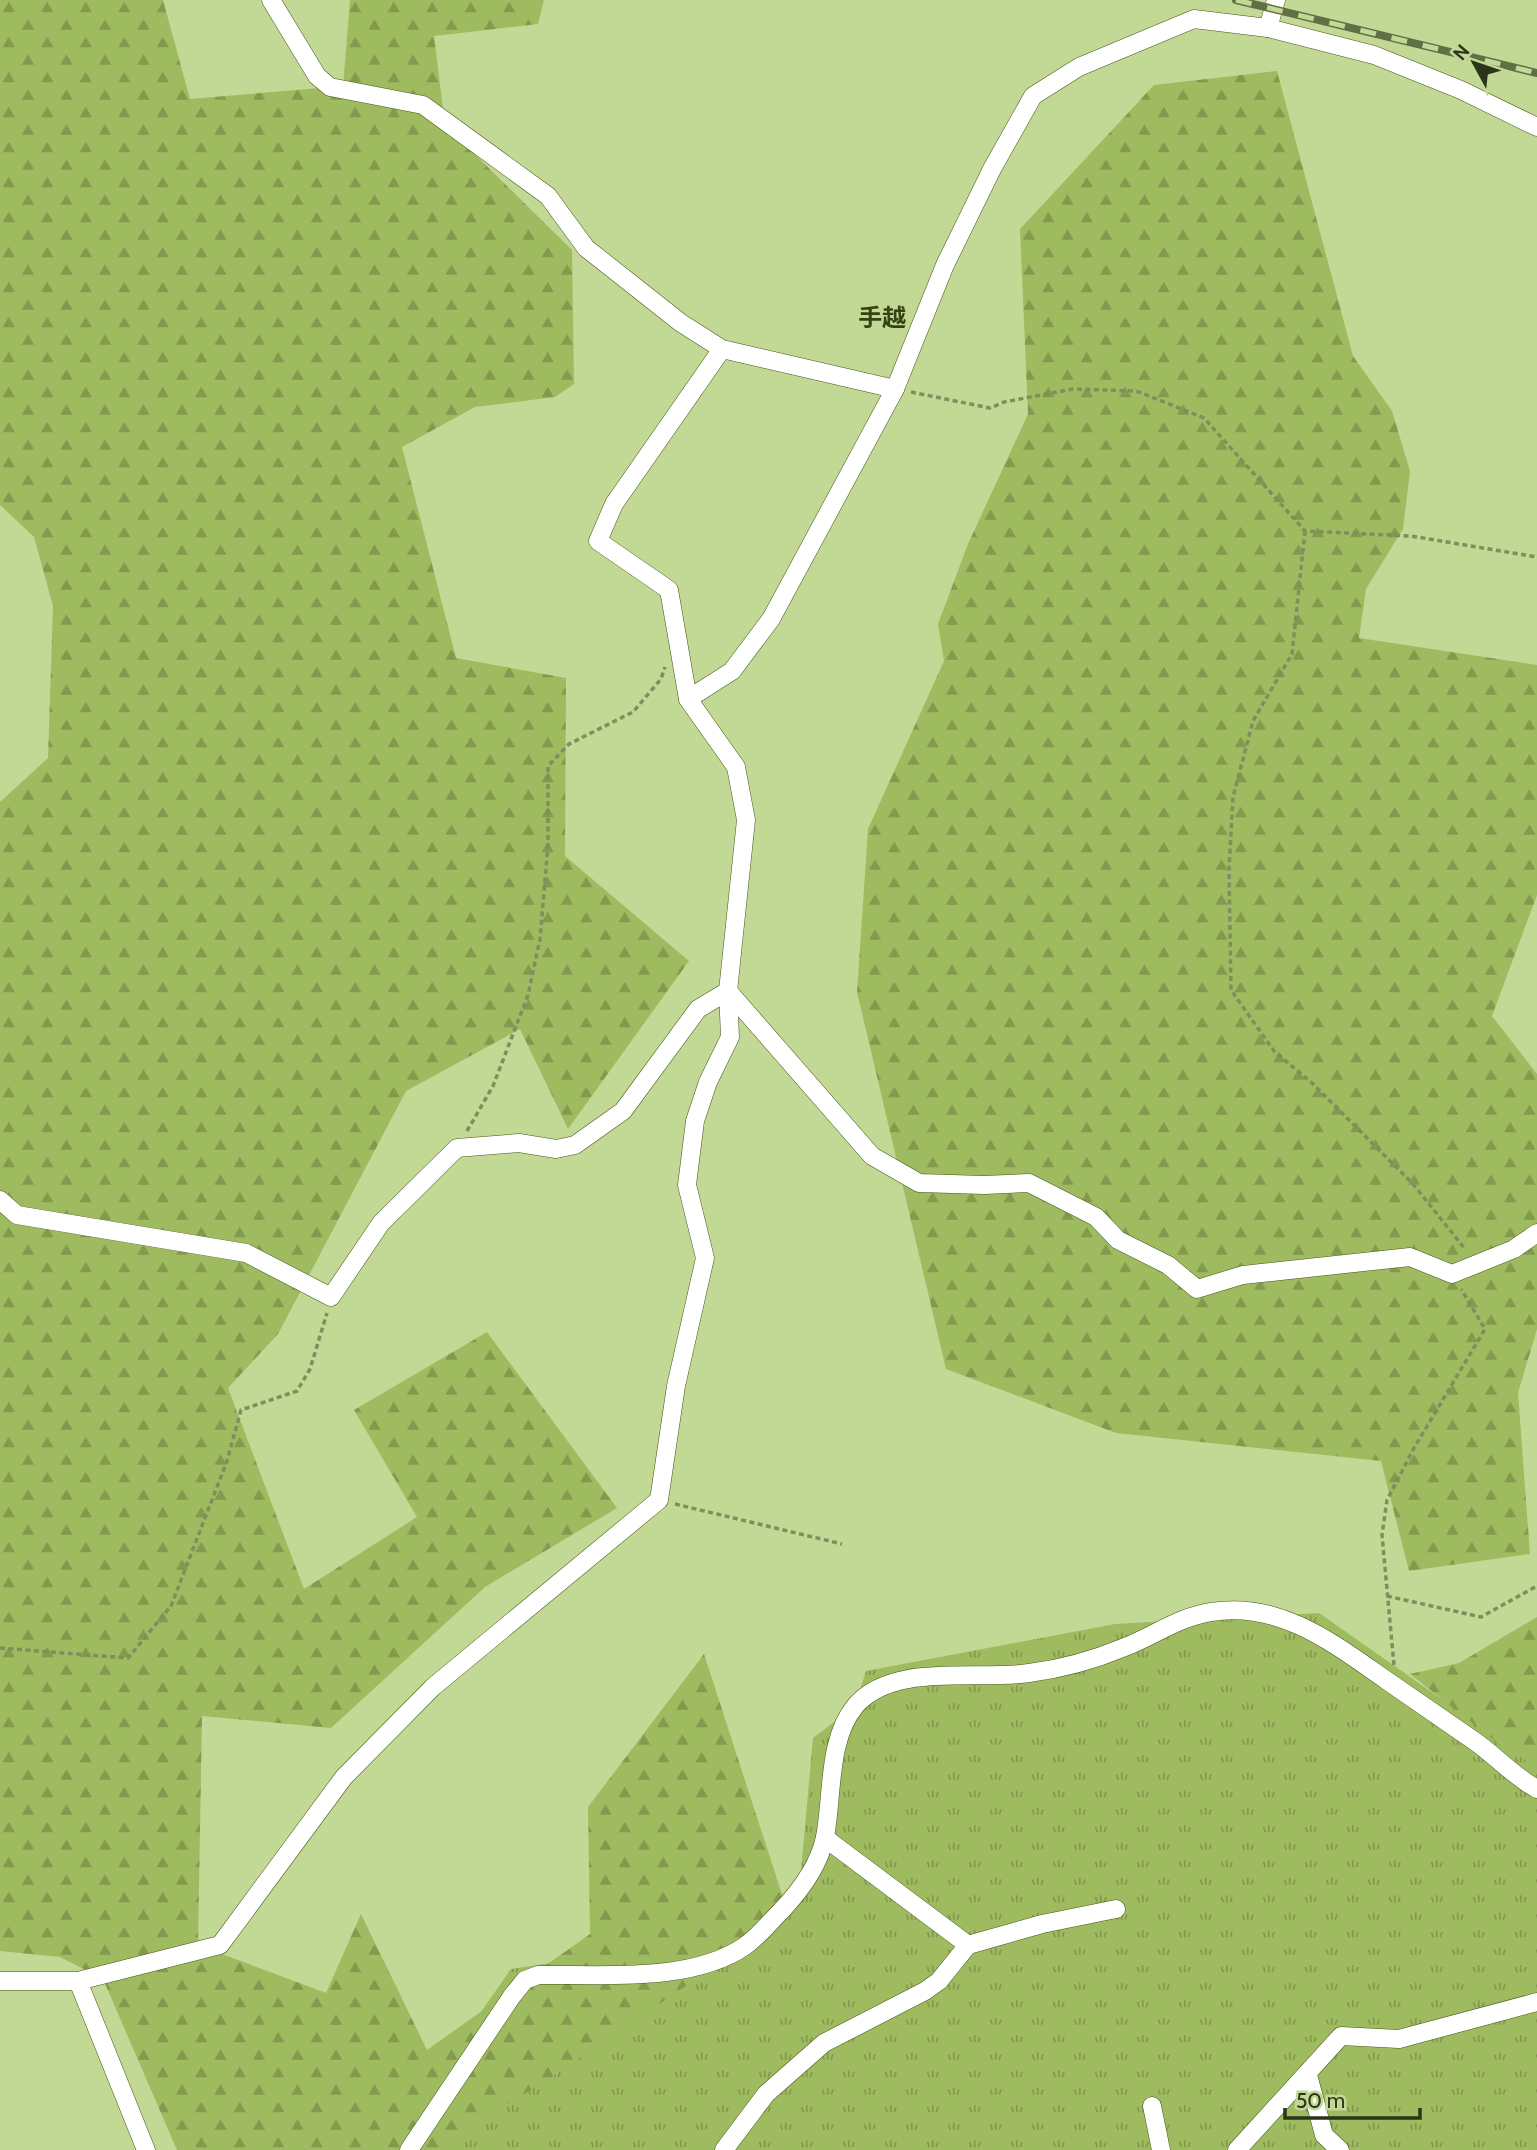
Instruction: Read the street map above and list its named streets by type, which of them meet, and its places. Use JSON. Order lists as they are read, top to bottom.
{
  "districts": ["手越"],
  "scale_bar": "50 m",
  "north": "top left"
}
